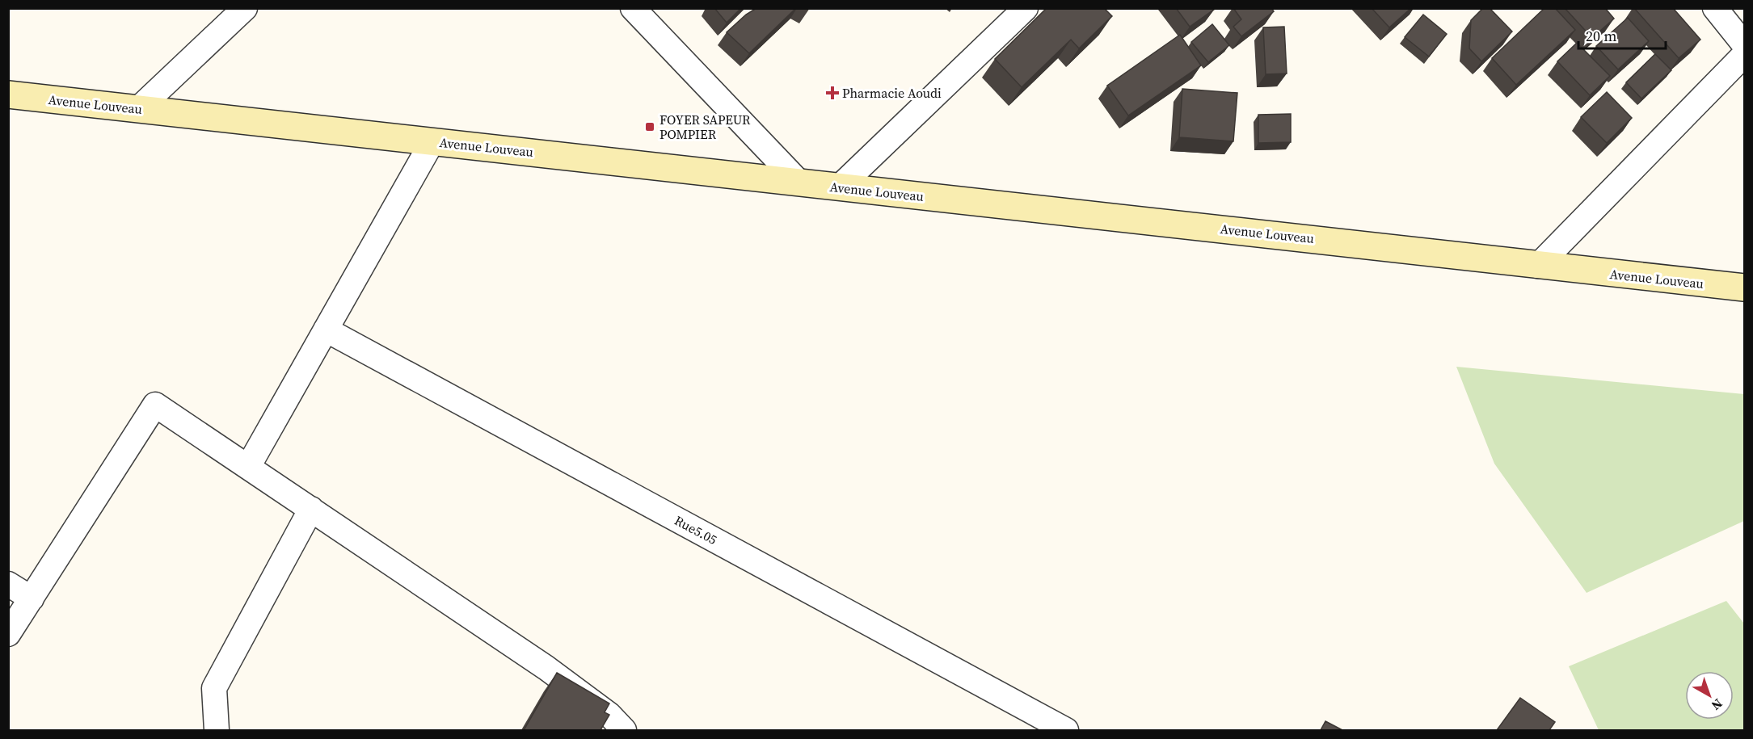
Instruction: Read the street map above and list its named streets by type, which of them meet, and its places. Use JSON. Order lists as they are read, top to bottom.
{
  "streets": {
    "main road": ["Avenue Louveau"],
    "street": ["Rue5.05"]
  },
  "places": {
    "health": ["Pharmacie Aoudi"],
    "transit": ["FOYER SAPEUR POMPIER"]
  },
  "scale_bar": "20 m",
  "north": "bottom right"
}
